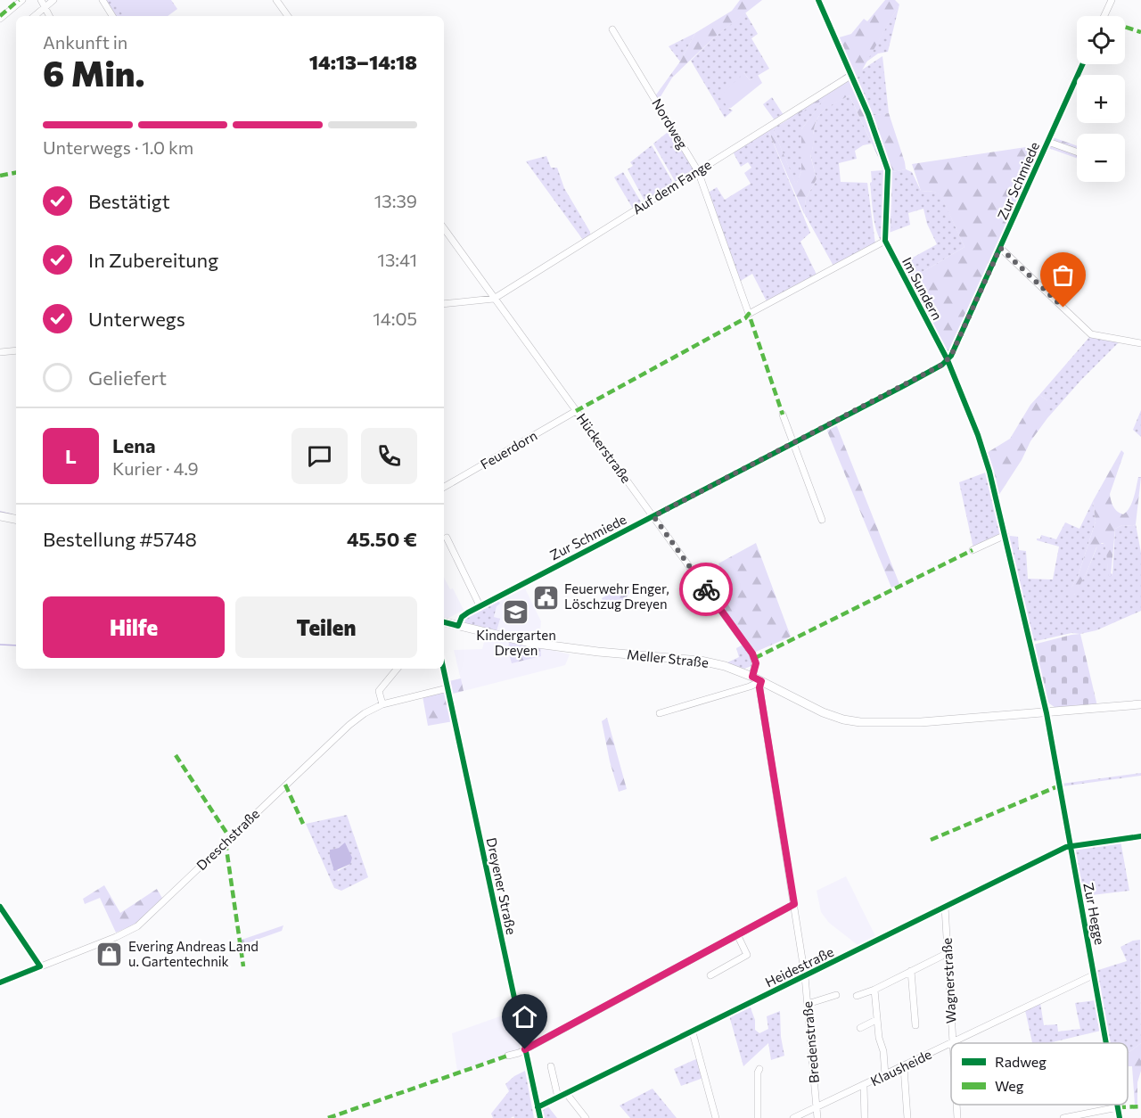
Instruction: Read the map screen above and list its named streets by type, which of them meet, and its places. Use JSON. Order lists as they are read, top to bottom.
{
  "streets": {
    "main road": ["Meller Straße"],
    "street": [
      "Nordweg",
      "Zur Schmiede",
      "Auf dem Fange",
      "Im Sundern",
      "Hückerstraße",
      "Feuerdorn",
      "Dreschstraße",
      "Dreyener Straße",
      "Zur Hegge",
      "Heidestraße",
      "Wagnerstraße",
      "Bredenstraße",
      "Klausheide"
    ]
  },
  "crossings": [
    ["Nordweg", "Auf dem Fange"],
    ["Nordweg", "Im Sundern"],
    ["Zur Schmiede", "Im Sundern"],
    ["Zur Schmiede", "Hückerstraße"],
    ["Zur Schmiede", "Meller Straße"],
    ["Auf dem Fange", "Im Sundern"],
    ["Auf dem Fange", "Hückerstraße"],
    ["Im Sundern", "Meller Straße"],
    ["Im Sundern", "Zur Hegge"],
    ["Hückerstraße", "Feuerdorn"],
    ["Hückerstraße", "Meller Straße"],
    ["Meller Straße", "Zur Hegge"],
    ["Meller Straße", "Bredenstraße"],
    ["Dreschstraße", "Dreyener Straße"],
    ["Dreyener Straße", "Heidestraße"],
    ["Zur Hegge", "Heidestraße"],
    ["Zur Hegge", "Klausheide"],
    ["Heidestraße", "Wagnerstraße"],
    ["Heidestraße", "Bredenstraße"],
    ["Wagnerstraße", "Klausheide"],
    ["Bredenstraße", "Klausheide"]
  ],
  "places": {
    "public building": ["Feuerwehr Enger, Löschzug Dreyen"],
    "school or university": ["Kindergarten Dreyen"],
    "shop": ["Evering Andreas Land u. Gartentechnik"]
  },
  "legend": ["Radweg", "Weg"],
  "page": {
    "map_buttons": ["+", "−"],
    "heading": ["6 Min.", "Ankunft in", "14:13–14:18"],
    "panel": [
      "Lena",
      "Kurier · 4.9",
      "Bestellung #5748",
      "45.50 €"
    ],
    "bar": "Unterwegs · 1.0 km",
    "list": [
      ["Bestätigt", "13:39"],
      ["In Zubereitung", "13:41"],
      ["Unterwegs", "14:05"],
      "Geliefert"
    ],
    "round": "L",
    "buttons": ["Hilfe", "Teilen"]
  }
}
